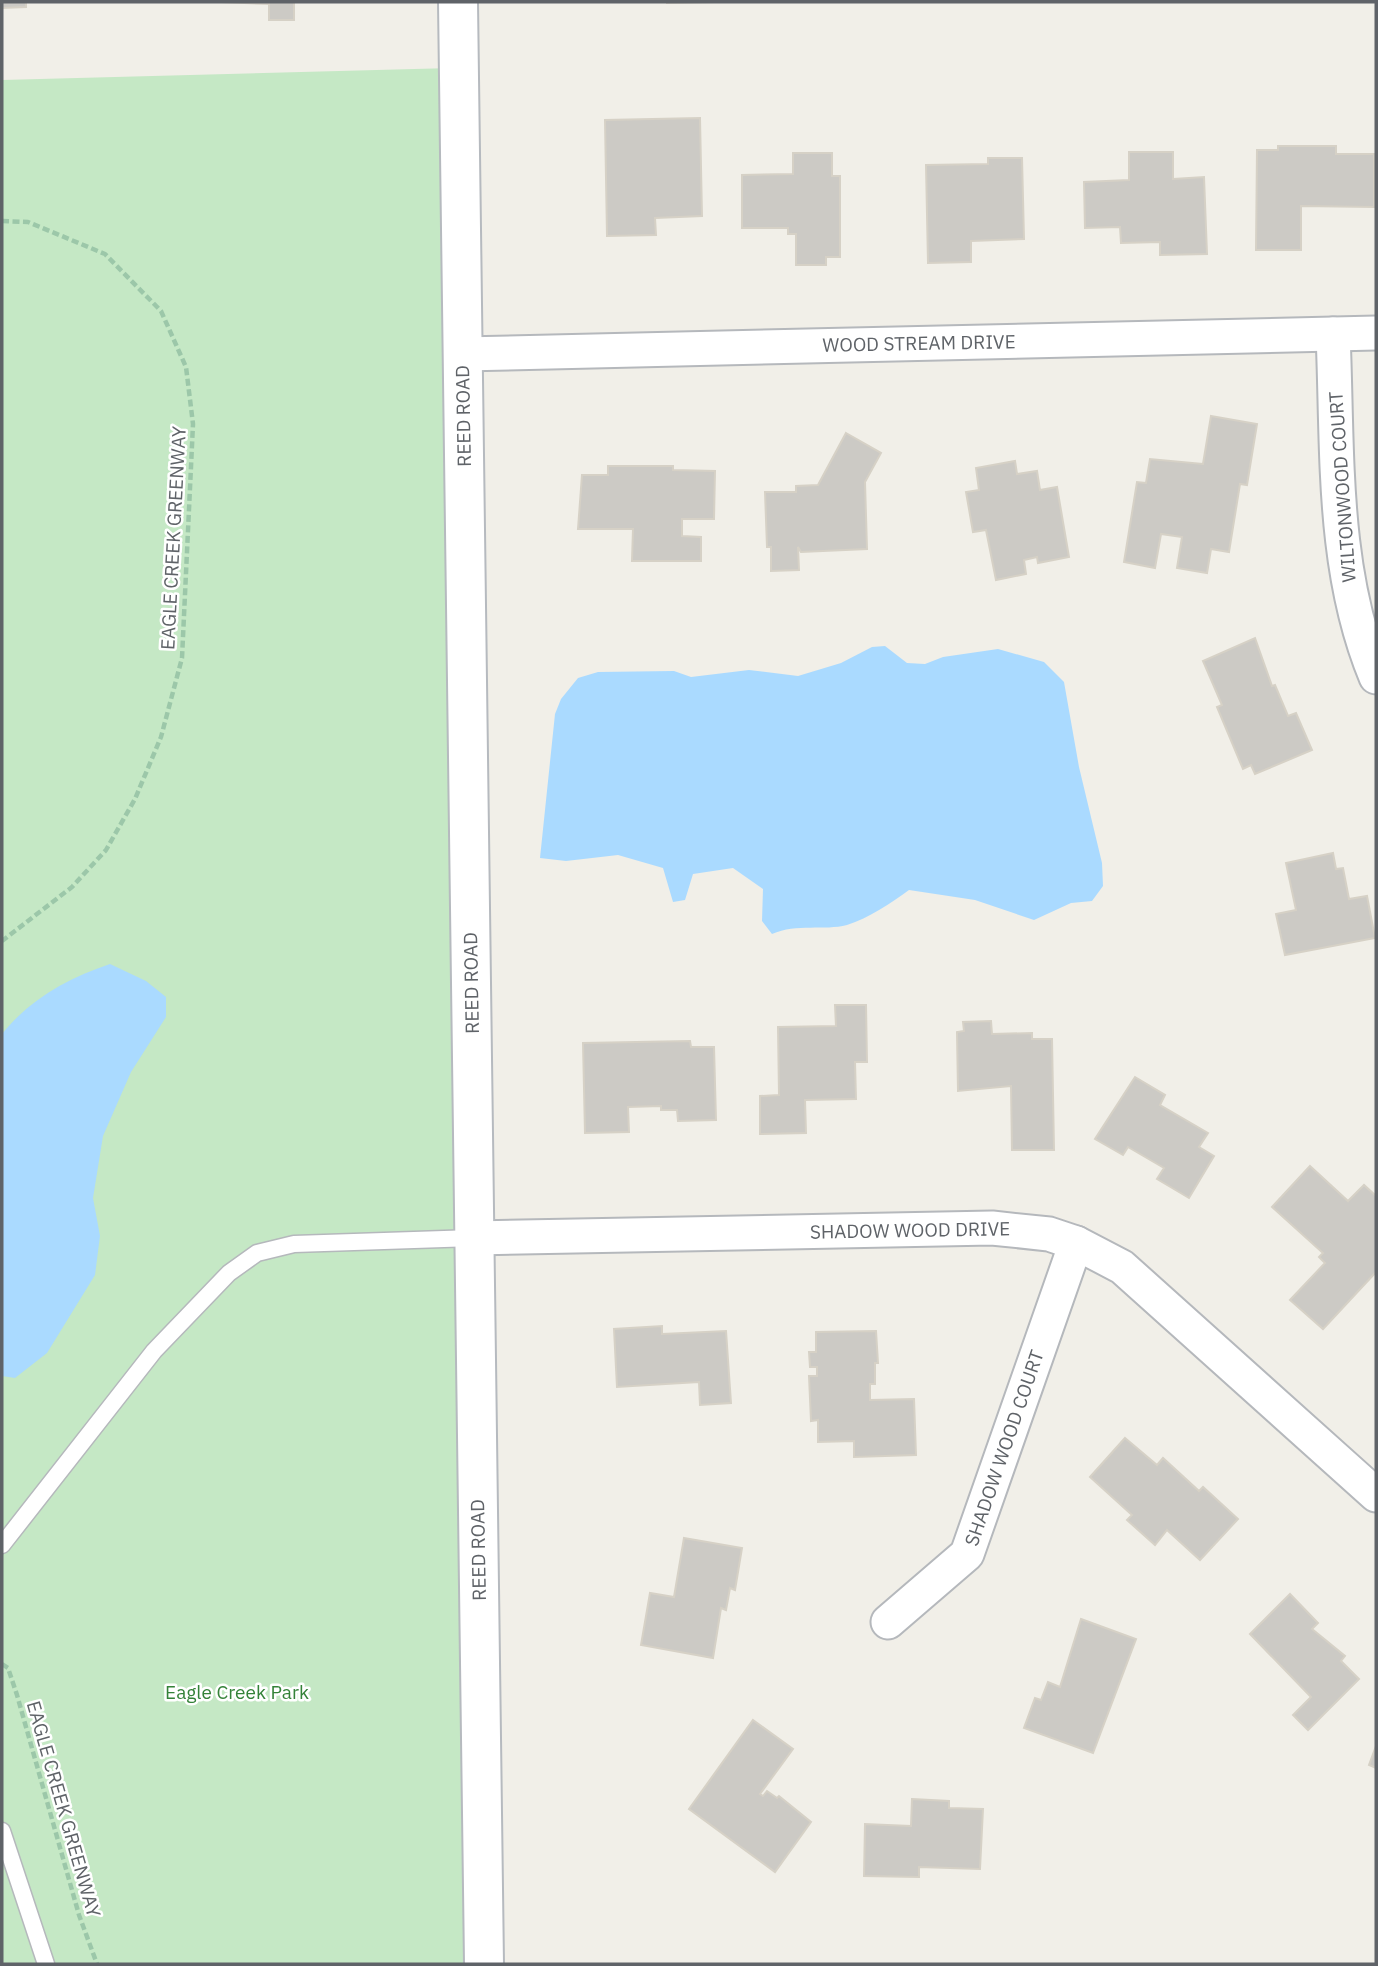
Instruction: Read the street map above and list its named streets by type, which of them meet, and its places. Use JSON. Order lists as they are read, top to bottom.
{
  "streets": {
    "main road": ["REED ROAD"],
    "street": [
      "WOOD STREAM DRIVE",
      "WILTONWOOD COURT",
      "SHADOW WOOD DRIVE",
      "SHADOW WOOD COURT"
    ],
    "path": ["EAGLE CREEK GREENWAY"]
  },
  "crossings": [
    ["WOOD STREAM DRIVE", "REED ROAD"],
    ["WOOD STREAM DRIVE", "WILTONWOOD COURT"],
    ["REED ROAD", "SHADOW WOOD DRIVE"],
    ["SHADOW WOOD DRIVE", "SHADOW WOOD COURT"]
  ],
  "parks": ["Eagle Creek Park"]
}
